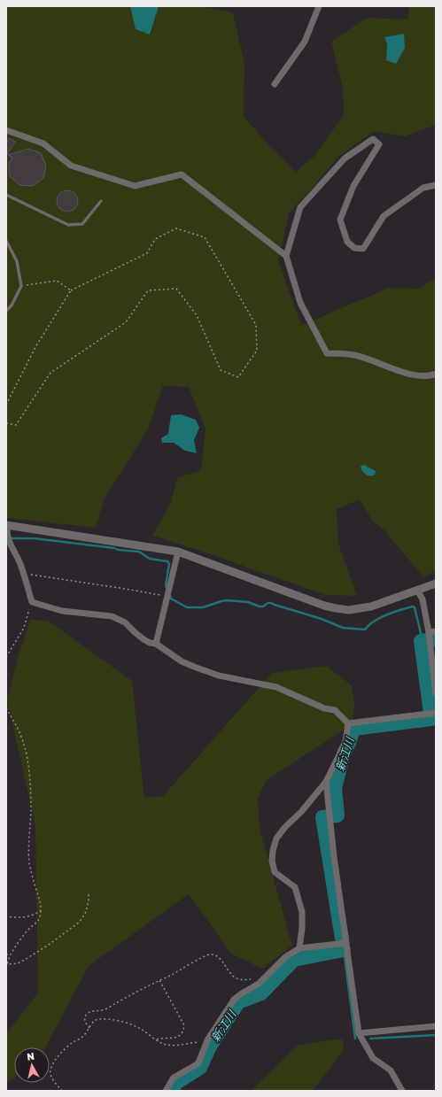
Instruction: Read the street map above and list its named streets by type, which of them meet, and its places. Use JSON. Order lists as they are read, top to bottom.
{
  "water": ["新江川"],
  "north": "top"
}
